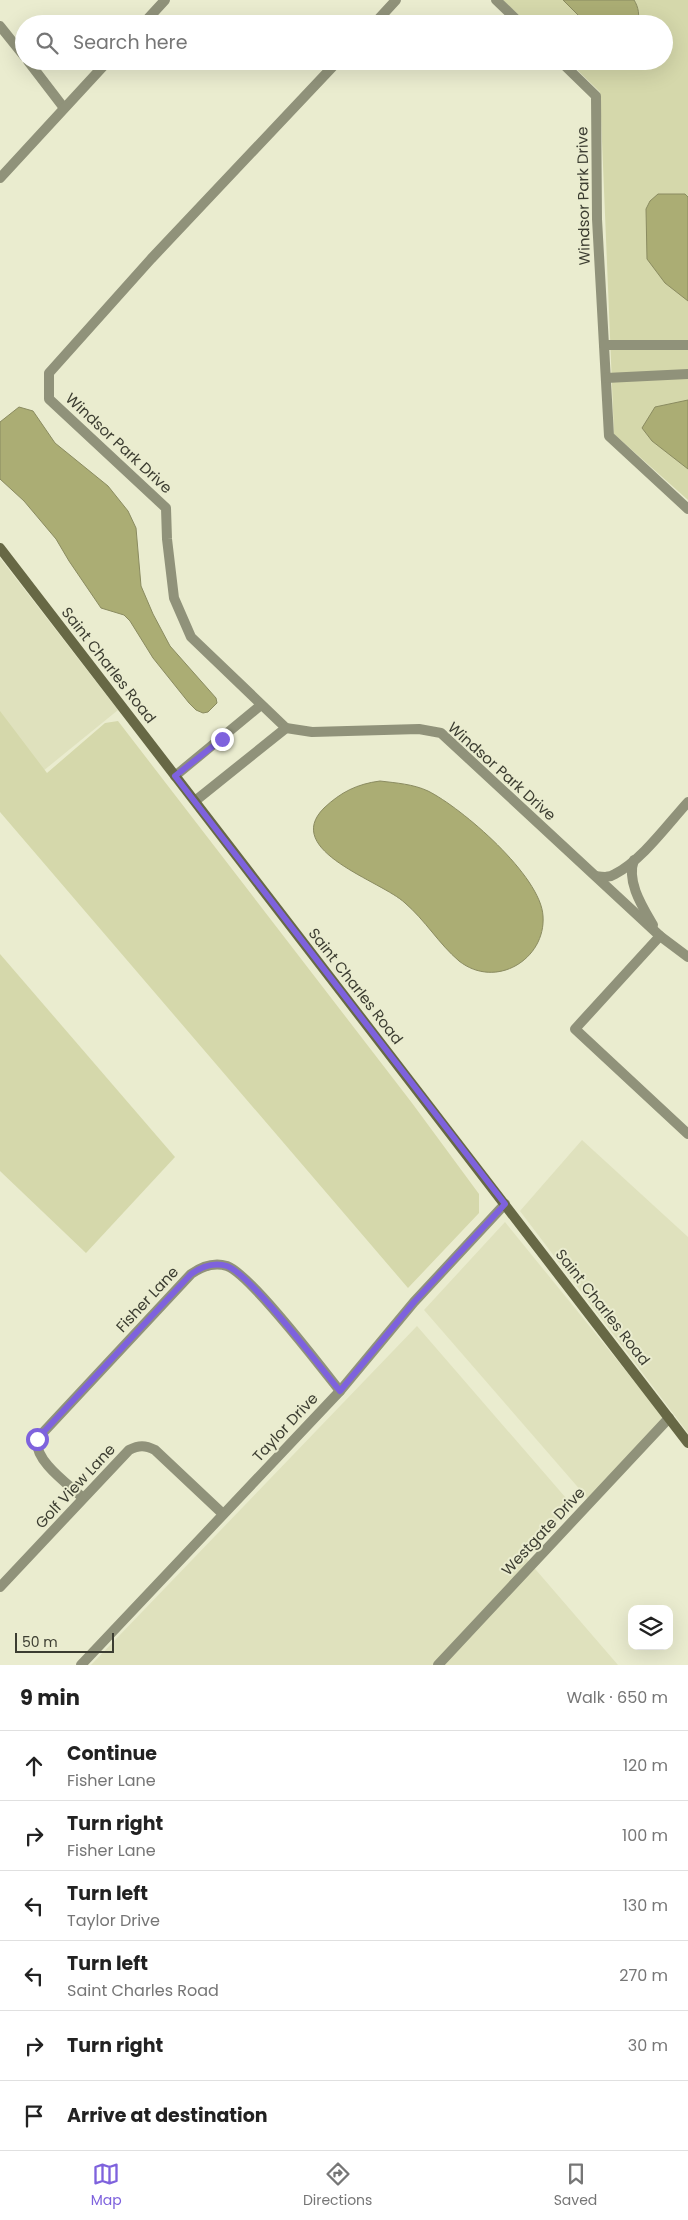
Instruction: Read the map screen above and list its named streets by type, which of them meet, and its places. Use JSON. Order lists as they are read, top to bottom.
{
  "streets": {
    "street": [
      "Windsor Park Drive",
      "Saint Charles Road",
      "Fisher Lane",
      "Taylor Drive",
      "Golf View Lane",
      "Westgate Drive"
    ]
  },
  "crossings": [
    ["Saint Charles Road", "Taylor Drive"],
    ["Saint Charles Road", "Westgate Drive"],
    ["Fisher Lane", "Taylor Drive"],
    ["Fisher Lane", "Golf View Lane"],
    ["Taylor Drive", "Golf View Lane"]
  ],
  "scale_bar": "50 m",
  "page": {
    "search": "Search here",
    "scale": "50 m",
    "heading": ["9 min", "Walk · 650 m"],
    "list": [
      ["Continue", "Fisher Lane", "120 m"],
      ["Turn right", "Fisher Lane", "100 m"],
      ["Turn left", "Taylor Drive", "130 m"],
      ["Turn left", "Saint Charles Road", "270 m"],
      ["Turn right", "30 m"],
      "Arrive at destination"
    ],
    "nav": ["Map", "Directions", "Saved"]
  }
}
